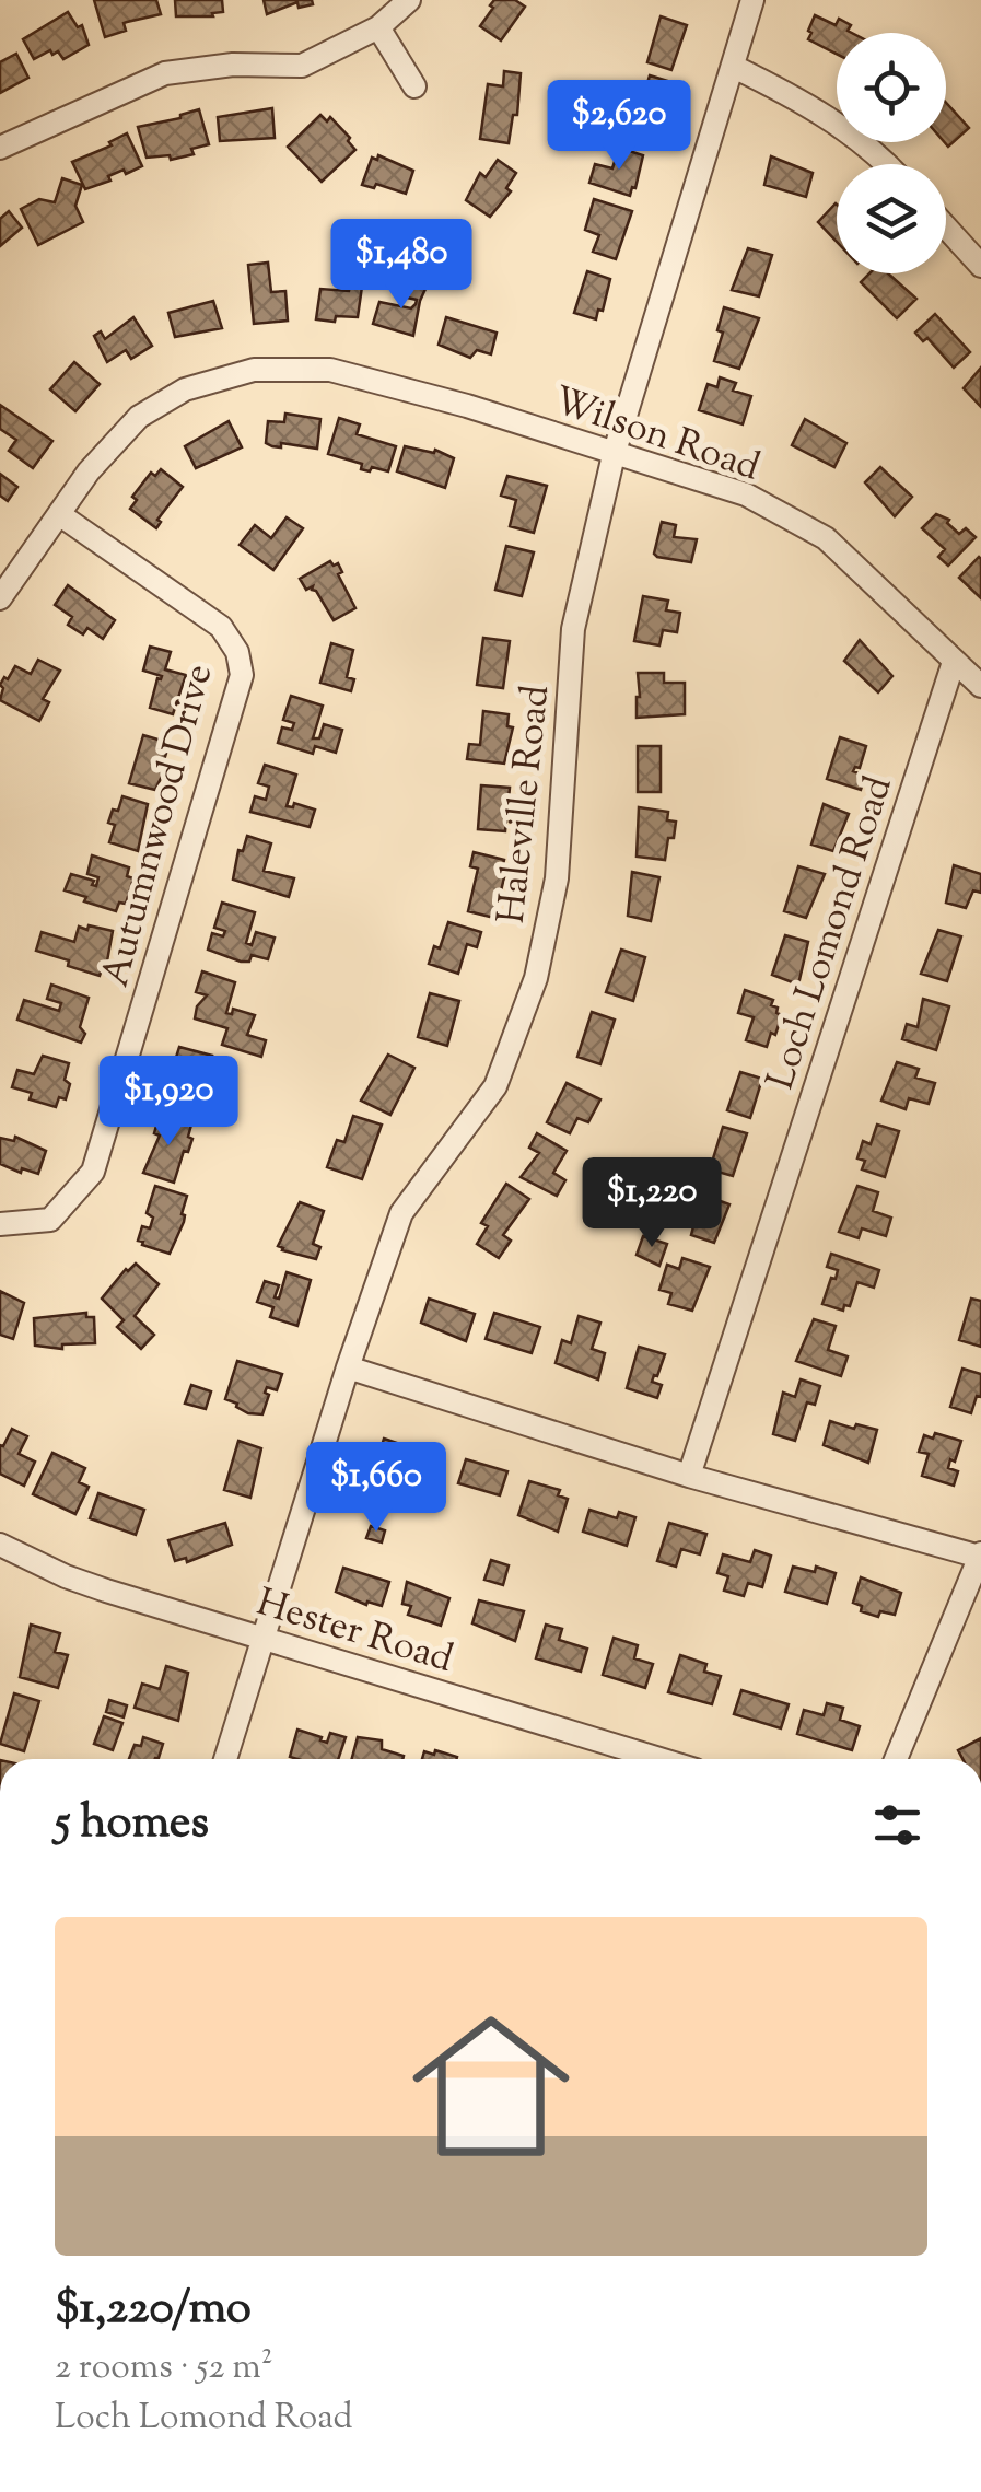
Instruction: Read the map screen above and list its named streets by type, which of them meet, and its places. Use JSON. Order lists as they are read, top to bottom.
{
  "streets": {
    "street": [
      "Wilson Road",
      "Haleville Road",
      "Autumnwood Drive",
      "Loch Lomond Road",
      "Hester Road"
    ]
  },
  "crossings": [
    ["Wilson Road", "Haleville Road"],
    ["Wilson Road", "Autumnwood Drive"],
    ["Wilson Road", "Loch Lomond Road"],
    ["Haleville Road", "Hester Road"]
  ],
  "page": {
    "price": [
      "$2,620",
      "$1,480",
      "$1,920",
      "$1,220",
      "$1,660"
    ],
    "heading": "5 homes",
    "list": [
      {
        "name": "$1,220/mo",
        "note": "2 rooms · 52 m² · Loch Lomond Road"
      }
    ]
  }
}
